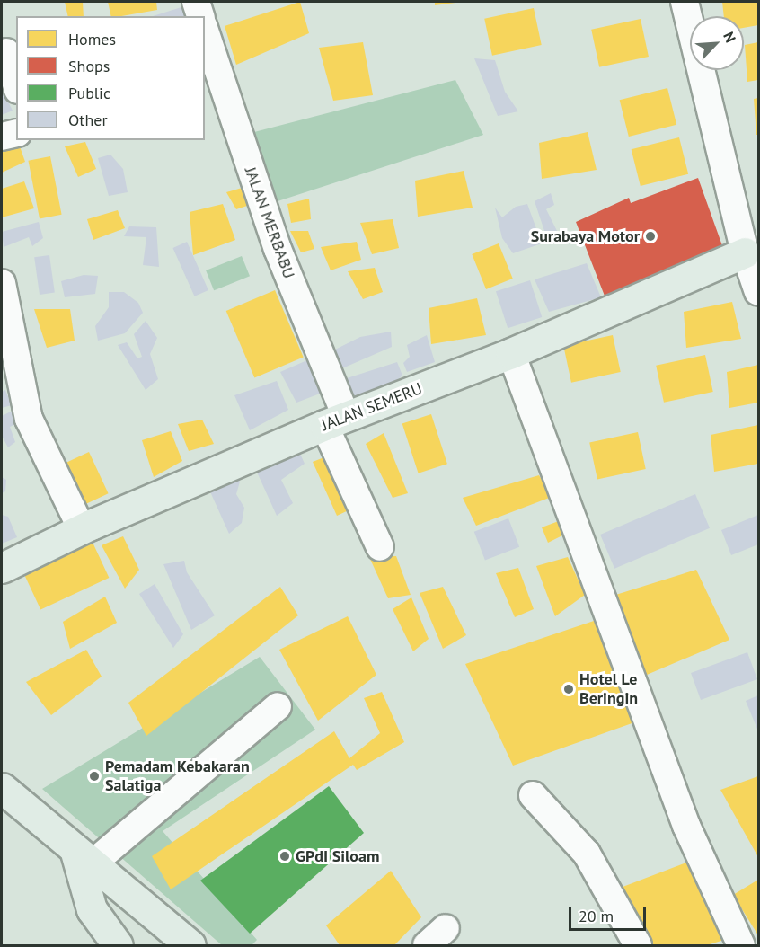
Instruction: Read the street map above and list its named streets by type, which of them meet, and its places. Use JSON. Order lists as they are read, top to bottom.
{
  "streets": {
    "main road": ["JALAN SEMERU"],
    "street": ["JALAN MERBABU"]
  },
  "crossings": [
    ["JALAN MERBABU", "JALAN SEMERU"]
  ],
  "places": [
    "Surabaya Motor",
    "Hotel Le Beringin",
    "Pemadam Kebakaran Salatiga",
    "GPdI Siloam"
  ],
  "legend": [
    "Homes",
    "Shops",
    "Public",
    "Other"
  ],
  "scale_bar": "20 m",
  "north": "top right"
}
